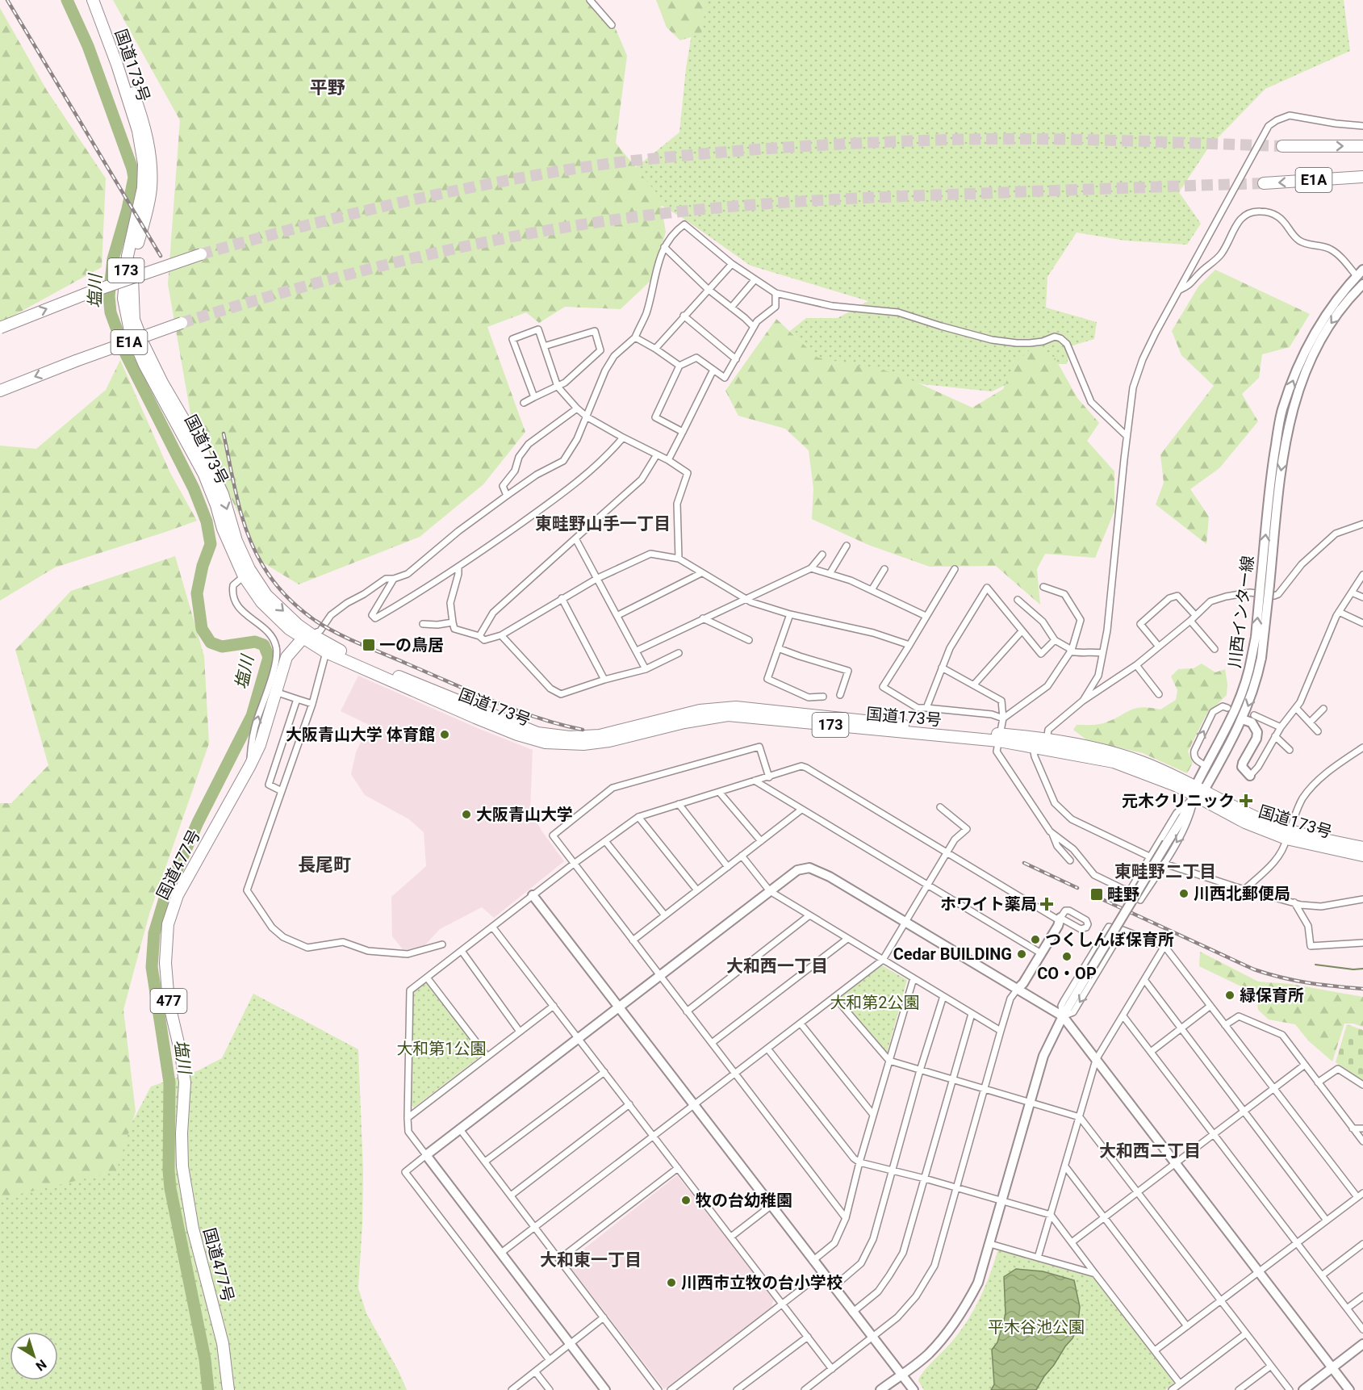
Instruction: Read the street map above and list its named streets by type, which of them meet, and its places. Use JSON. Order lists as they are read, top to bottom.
{
  "streets": {
    "highway": [
      "国道173号",
      "E1A",
      "173",
      "国道477号",
      "477"
    ],
    "street": ["川西インター線"]
  },
  "crossings": [
    ["国道173号", "川西インター線"],
    ["国道173号", "国道477号"]
  ],
  "districts": [
    "平野",
    "東畦野山手一丁目",
    "長尾町",
    "東畦野二丁目",
    "大和西一丁目",
    "大和西二丁目",
    "大和東一丁目"
  ],
  "water": ["塩川"],
  "parks": ["大和第2公園", "大和第1公園", "平木谷池公園"],
  "places": {
    "transit": ["一の鳥居", "畦野"],
    "other": [
      "大阪青山大学 体育館",
      "大阪青山大学",
      "川西北郵便局",
      "つくしんぼ保育所",
      "Cedar BUILDING",
      "CO・OP",
      "緑保育所",
      "牧の台幼稚園",
      "川西市立牧の台小学校"
    ],
    "health": ["元木クリニック", "ホワイト薬局"]
  },
  "north": "bottom right"
}
